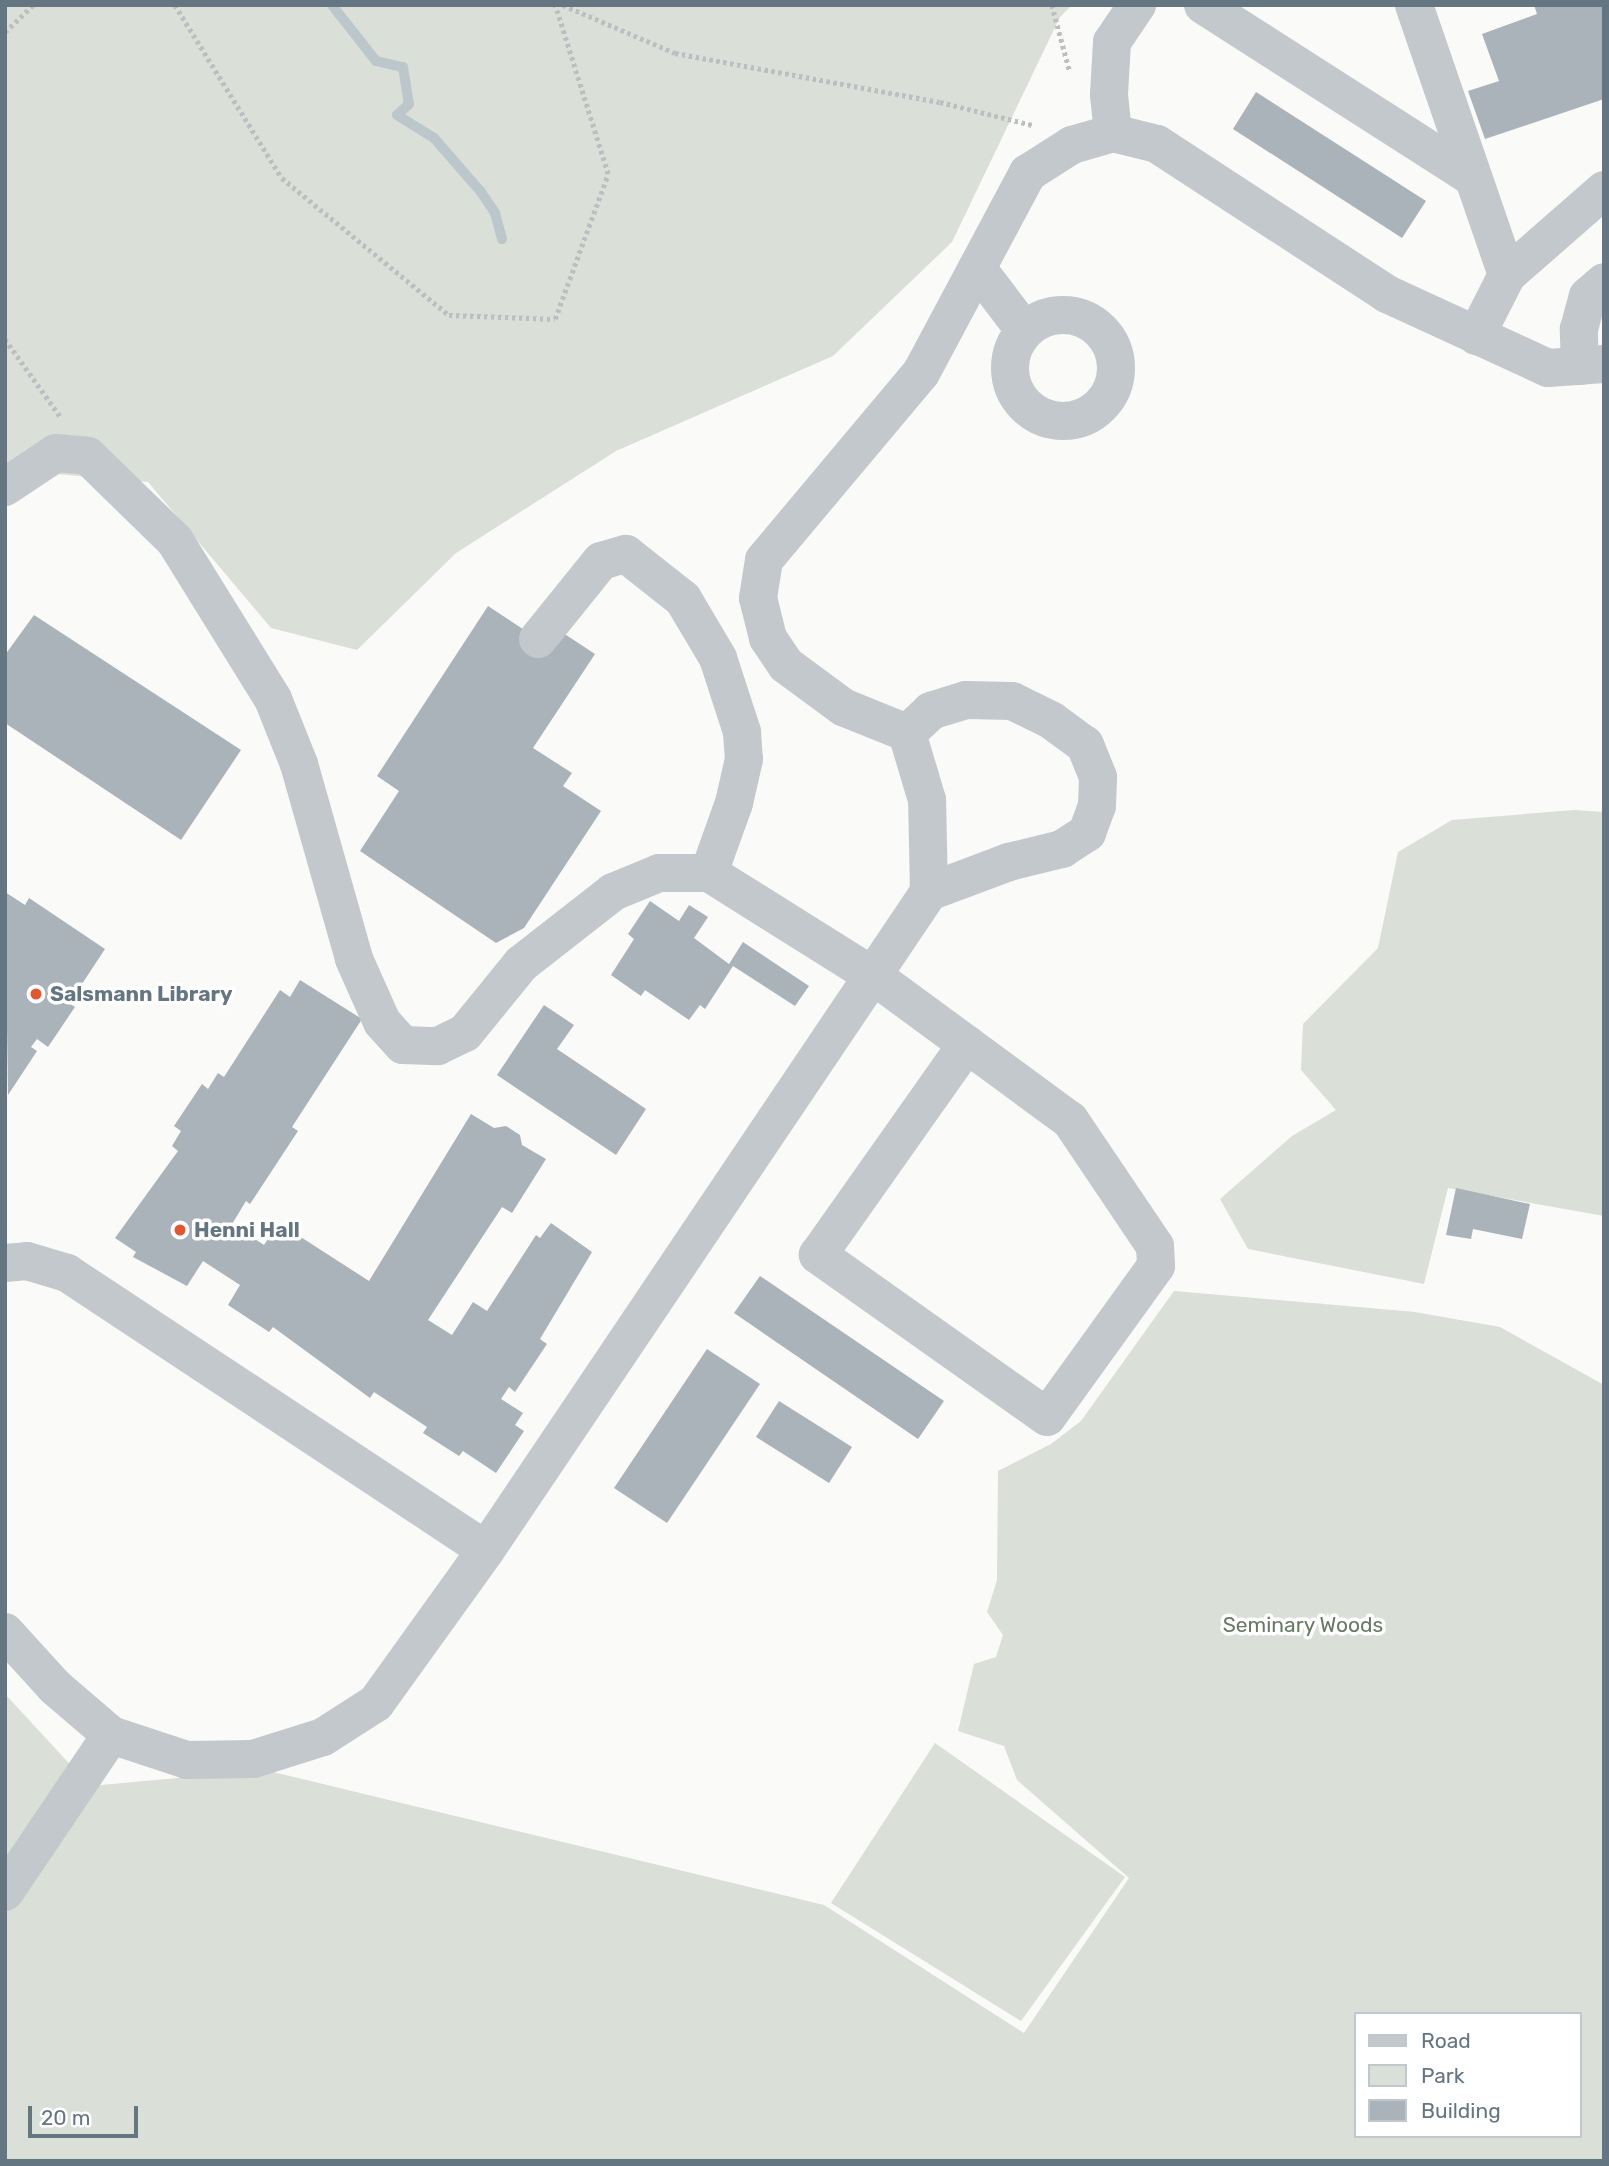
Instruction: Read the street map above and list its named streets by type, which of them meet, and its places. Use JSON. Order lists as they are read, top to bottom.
{
  "parks": ["Seminary Woods"],
  "places": ["Salsmann Library", "Henni Hall"],
  "legend": ["Road", "Park", "Building"],
  "scale_bar": "20 m"
}
